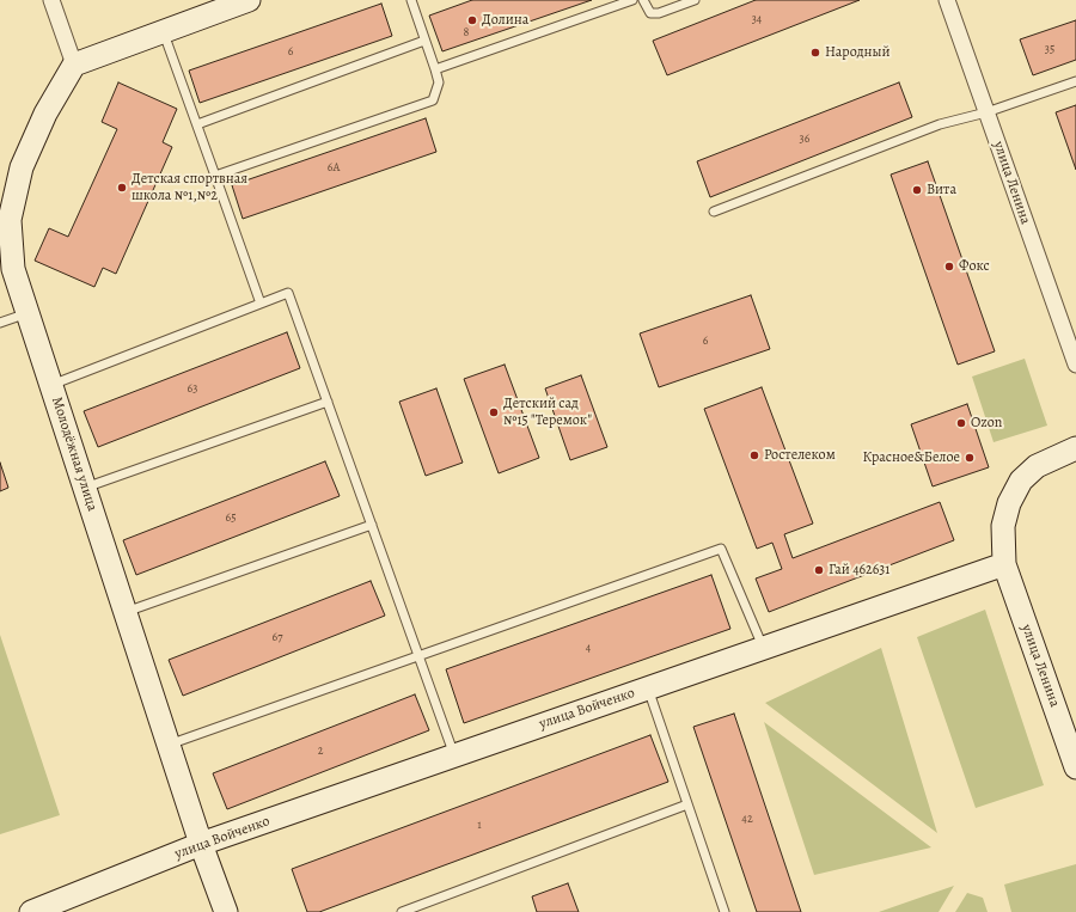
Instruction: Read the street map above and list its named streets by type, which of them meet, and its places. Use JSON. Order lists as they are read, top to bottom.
{
  "streets": {
    "main road": ["улица Ленина", "Молодёжная улица", "улица Войченко"]
  },
  "crossings": [
    ["улица Ленина", "улица Войченко"],
    ["Молодёжная улица", "улица Войченко"]
  ],
  "places": [
    "Долина",
    "Народный",
    "Детская спортвная школа №1,№2",
    "Вита",
    "Фокс",
    "Детский сад №15 \"Теремок\"",
    "Ozon",
    "Ростелеком",
    "Красное&Белое",
    "Гай 462631"
  ],
  "house_numbers": [
    "34",
    "8",
    "35",
    "6",
    "36",
    "6А",
    "6",
    "63",
    "65",
    "67",
    "4",
    "2",
    "42",
    "1"
  ]
}
